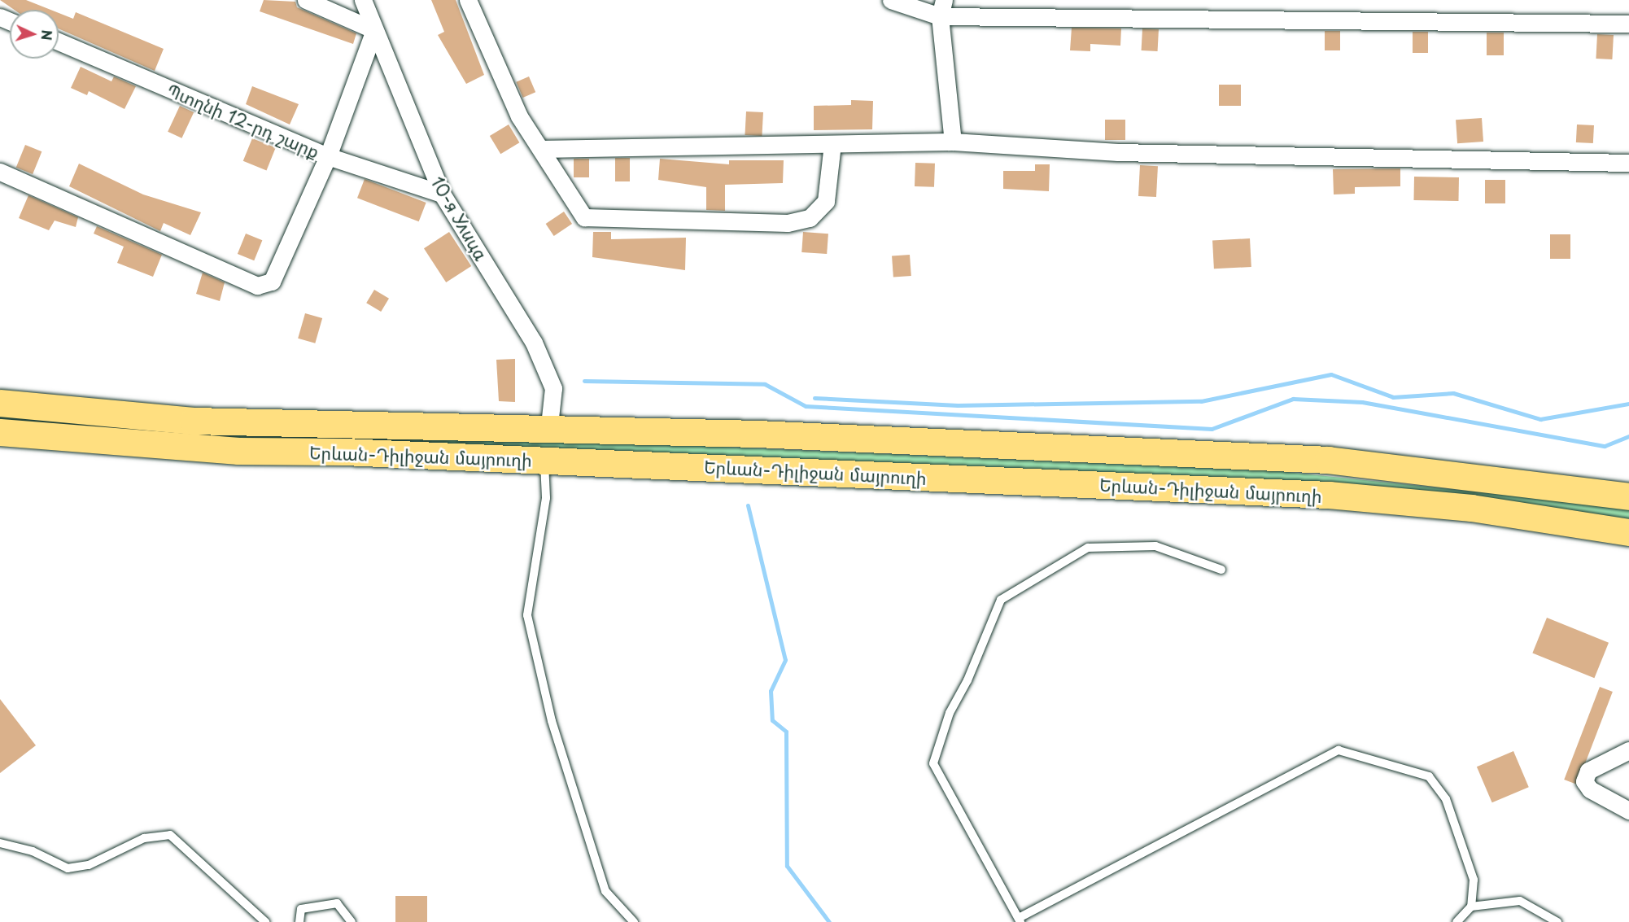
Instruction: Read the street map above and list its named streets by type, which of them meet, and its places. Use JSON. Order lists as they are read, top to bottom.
{
  "streets": {
    "highway": ["Երևան-Դիլիջան մայրուղի"],
    "street": ["Պտղնի 12-րդ շարք", "10-я Улица"]
  },
  "crossings": [
    ["Պտղնի 12-րդ շարք", "10-я Улица"],
    ["10-я Улица", "Երևան-Դիլիջան մայրուղի"]
  ],
  "north": "right"
}
